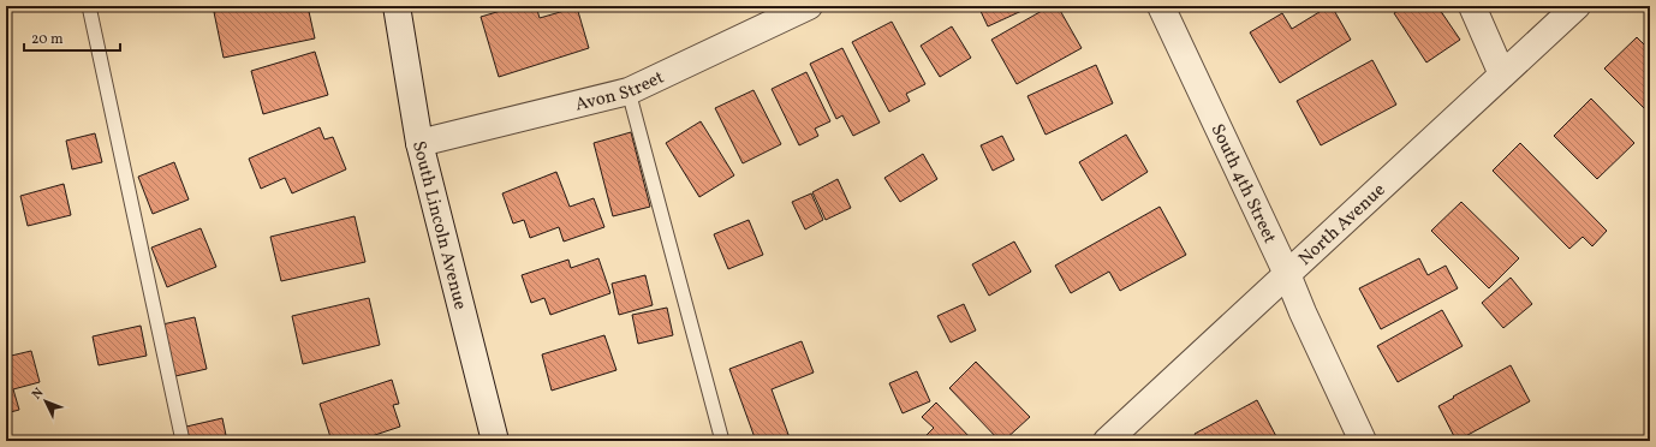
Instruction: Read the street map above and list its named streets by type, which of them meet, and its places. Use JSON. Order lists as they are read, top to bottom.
{
  "streets": {
    "street": [
      "Avon Street",
      "South 4th Street",
      "North Avenue",
      "South Lincoln Avenue"
    ]
  },
  "crossings": [
    ["Avon Street", "South Lincoln Avenue"],
    ["South 4th Street", "North Avenue"]
  ],
  "scale_bar": "20 m",
  "north": "top left"
}
